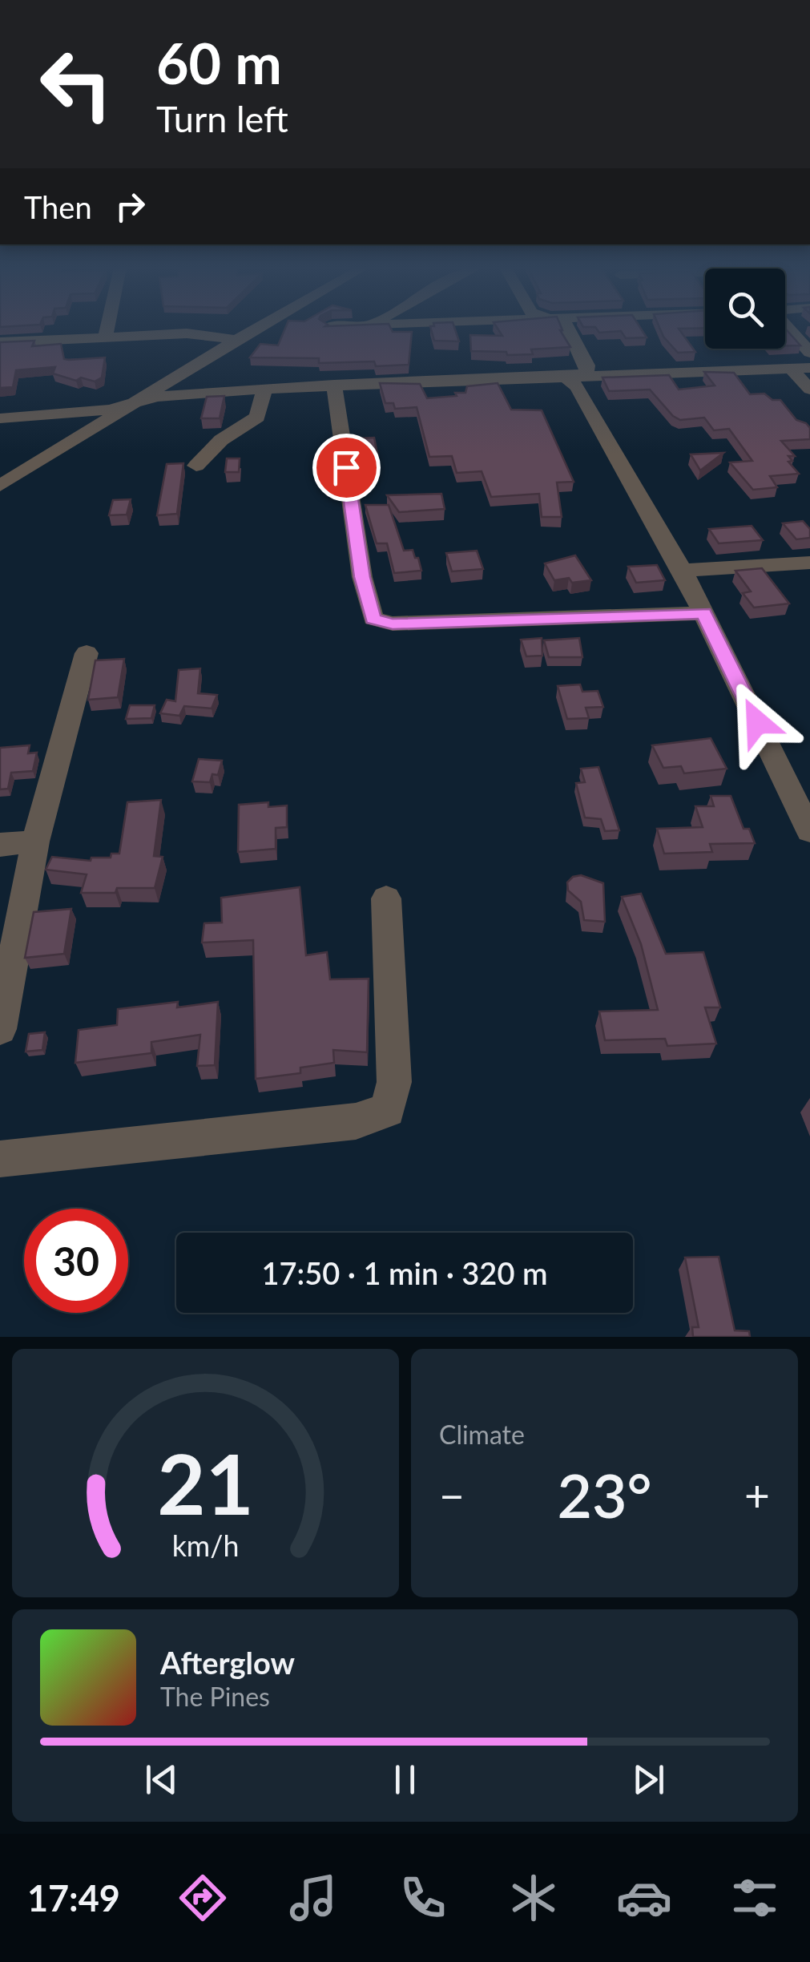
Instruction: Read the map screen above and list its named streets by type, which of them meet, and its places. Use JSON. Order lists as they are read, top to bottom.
{
  "page": {
    "turn": ["60 m", "Turn left"],
    "then": "Then",
    "limit": "30",
    "trip": "17:50 · 1 min · 320 m",
    "tile": "Climate",
    "heat": ["−", "23°", "+"],
    "song": ["Afterglow", "The Pines"],
    "tabs": "17:49",
    "gauge": ["21", "km/h"]
  }
}
